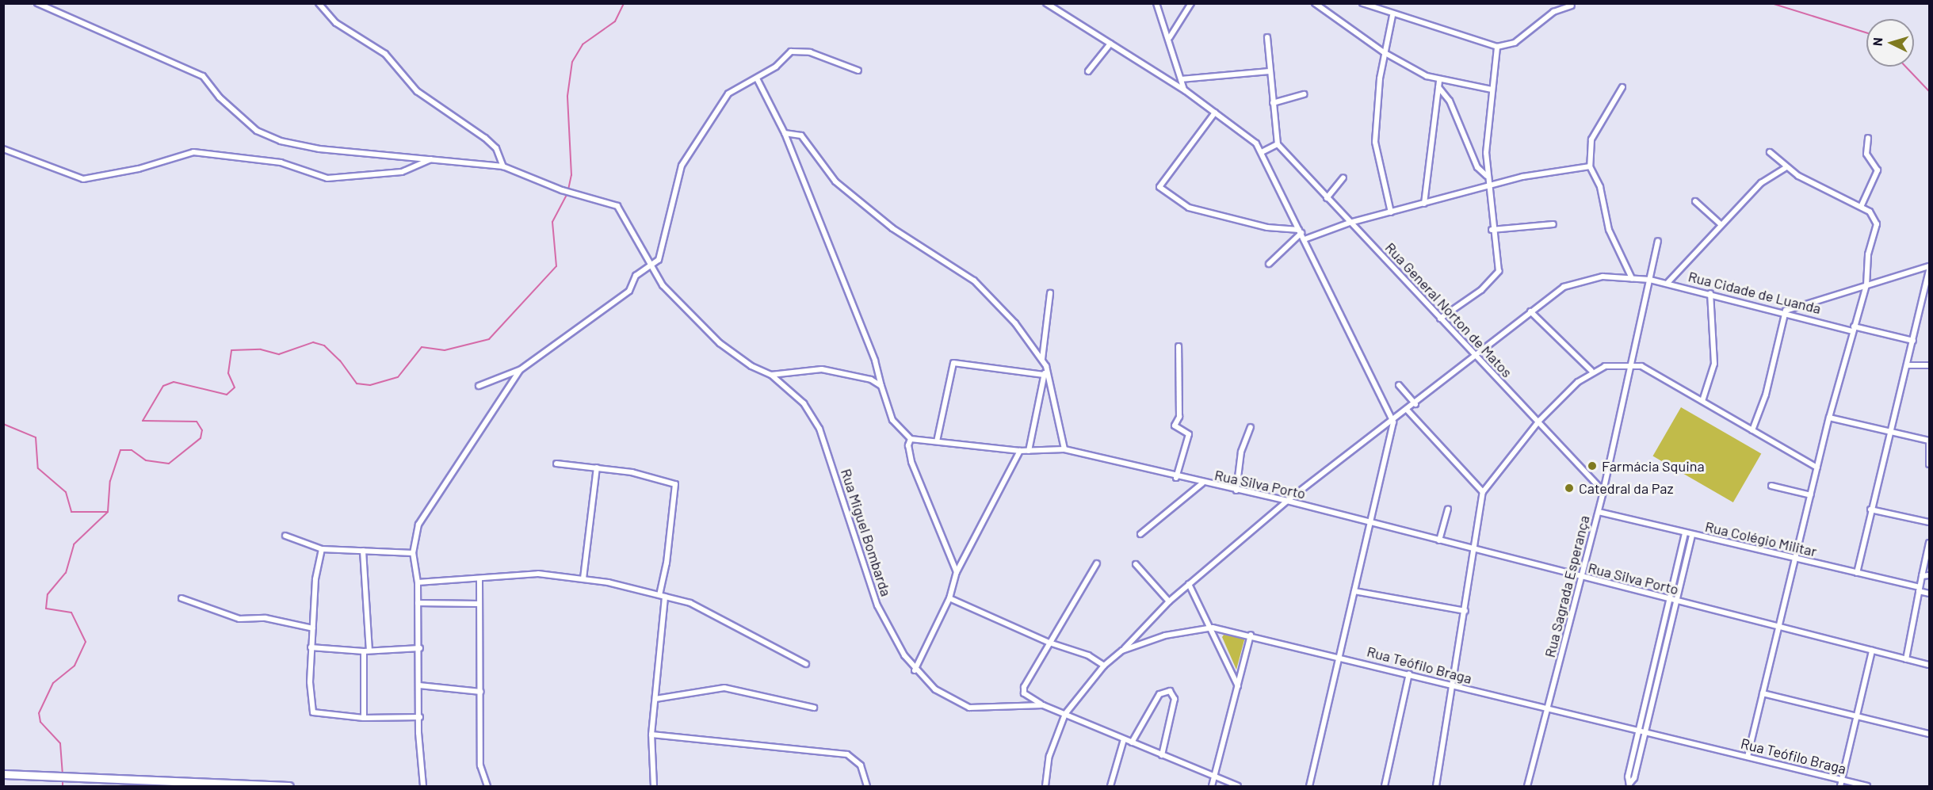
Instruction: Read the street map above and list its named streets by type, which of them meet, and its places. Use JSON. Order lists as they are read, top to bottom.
{
  "streets": {
    "street": [
      "Rua Cidade de Luanda",
      "Rua General Norton de Matos",
      "Rua Silva Porto",
      "Rua Miguel Bombarda",
      "Rua Colégio Militar",
      "Rua Sagrada Esperança",
      "Rua Teófilo Braga"
    ]
  },
  "crossings": [
    ["Rua Cidade de Luanda", "Rua General Norton de Matos"],
    ["Rua Cidade de Luanda", "Rua Silva Porto"],
    ["Rua Cidade de Luanda", "Rua Sagrada Esperança"],
    ["Rua Cidade de Luanda", "Rua Teófilo Braga"],
    ["Rua General Norton de Matos", "Rua Sagrada Esperança"],
    ["Rua Silva Porto", "Rua Sagrada Esperança"],
    ["Rua Miguel Bombarda", "Rua Teófilo Braga"],
    ["Rua Colégio Militar", "Rua Sagrada Esperança"],
    ["Rua Sagrada Esperança", "Rua Teófilo Braga"]
  ],
  "places": ["Farmácia Squina", "Catedral da Paz"],
  "north": "left"
}
